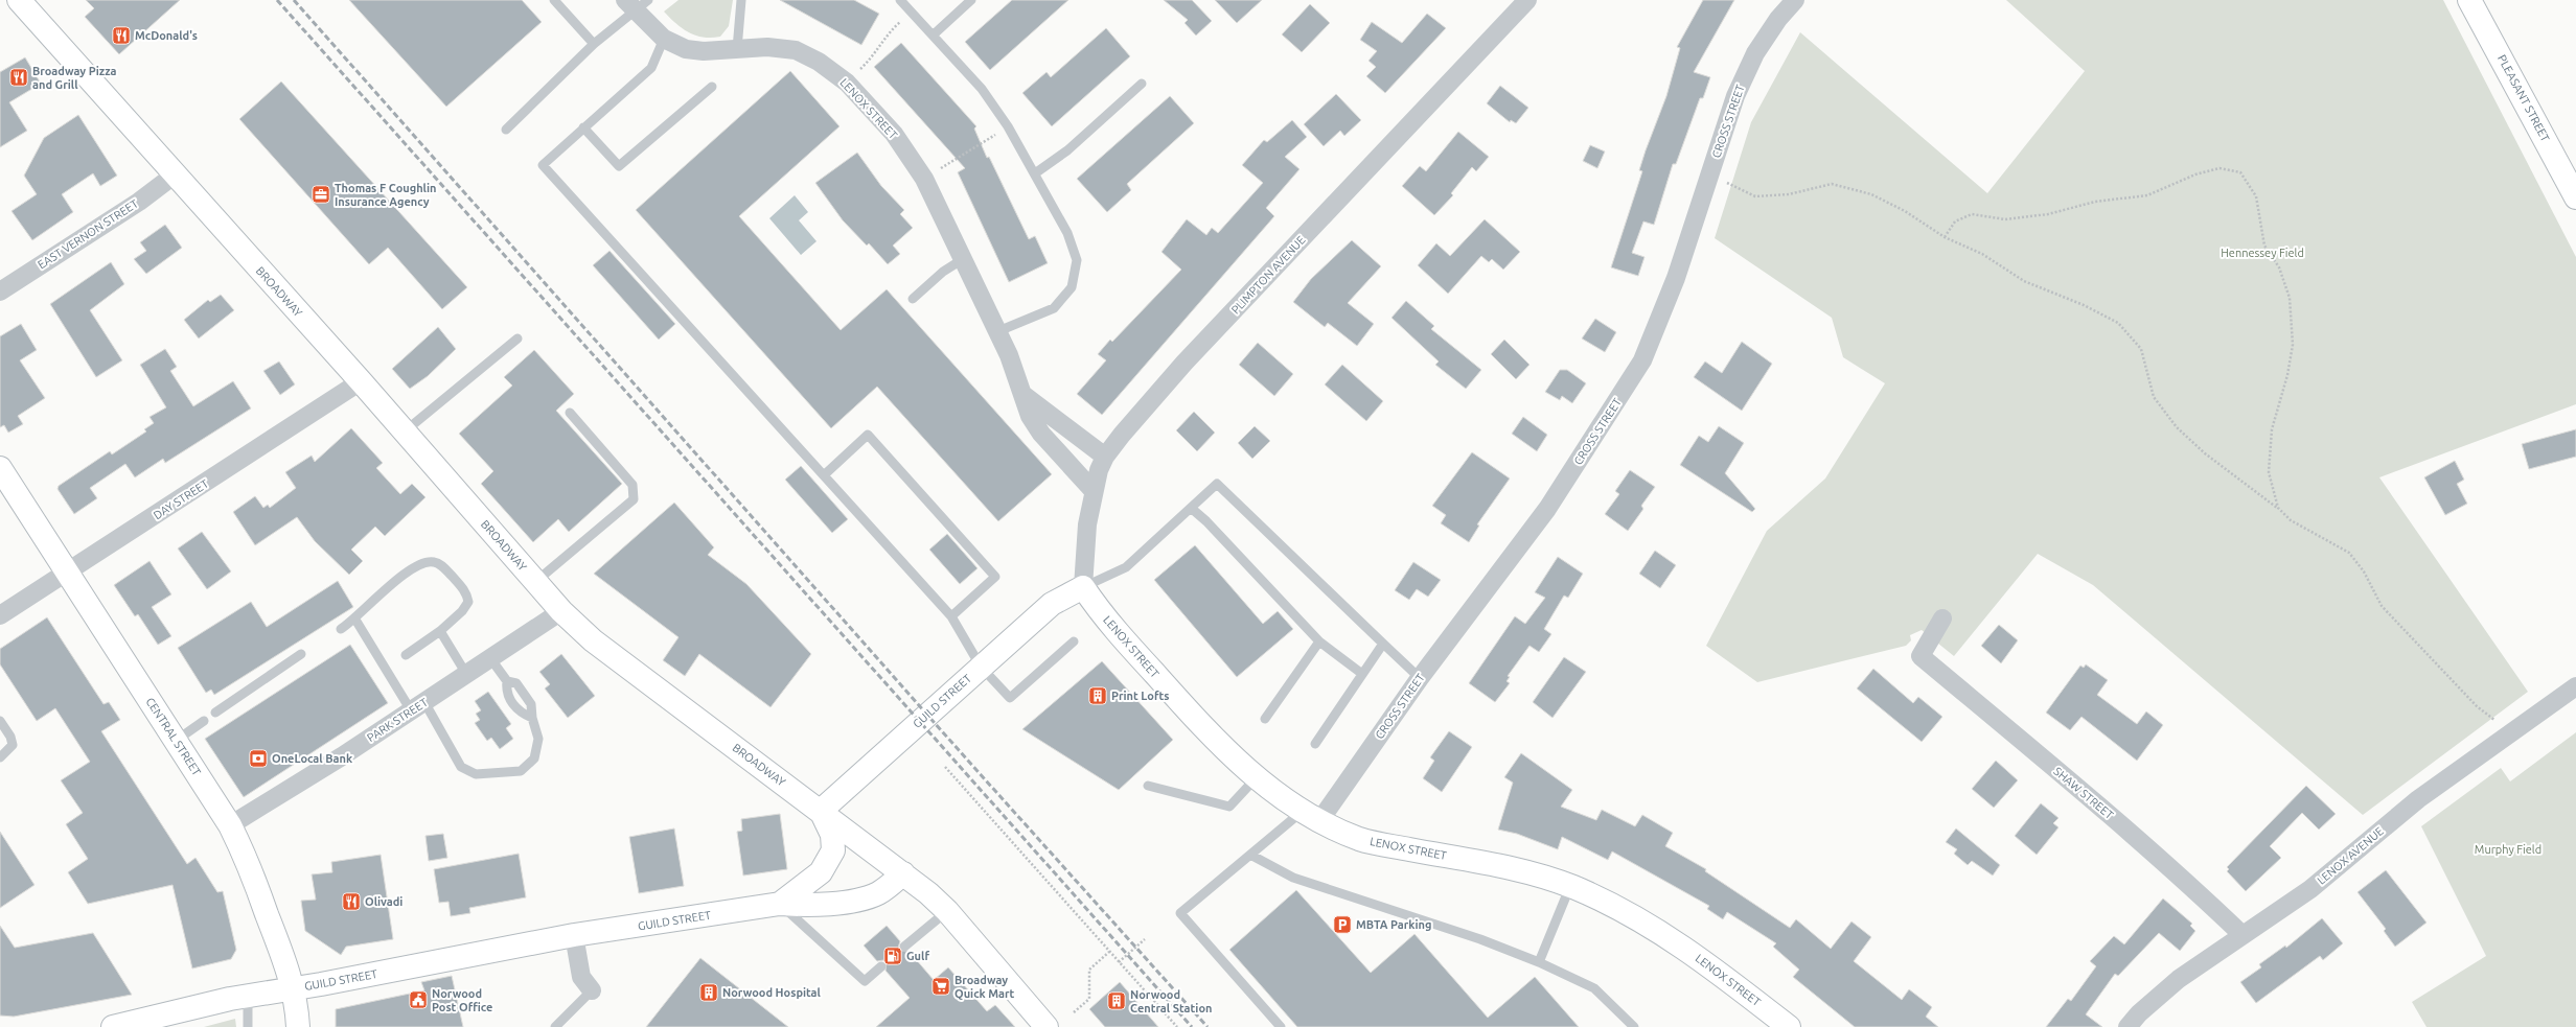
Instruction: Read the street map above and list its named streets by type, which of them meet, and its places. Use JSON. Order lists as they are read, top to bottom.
{
  "streets": {
    "street": [
      "PLEASANT STREET",
      "LENOX STREET",
      "CROSS STREET",
      "EAST VERNON STREET",
      "PLIMPTON AVENUE",
      "BROADWAY",
      "DAY STREET",
      "GUILD STREET",
      "PARK STREET",
      "CENTRAL STREET",
      "SHAW STREET",
      "LENOX AVENUE"
    ]
  },
  "crossings": [
    ["LENOX STREET", "CROSS STREET"],
    ["LENOX STREET", "PLIMPTON AVENUE"],
    ["LENOX STREET", "GUILD STREET"],
    ["EAST VERNON STREET", "BROADWAY"],
    ["PLIMPTON AVENUE", "GUILD STREET"],
    ["BROADWAY", "DAY STREET"],
    ["BROADWAY", "GUILD STREET"],
    ["BROADWAY", "PARK STREET"],
    ["DAY STREET", "CENTRAL STREET"],
    ["GUILD STREET", "CENTRAL STREET"],
    ["PARK STREET", "CENTRAL STREET"],
    ["SHAW STREET", "LENOX AVENUE"]
  ],
  "parks": ["Hennessey Field", "Murphy Field"],
  "places": {
    "restaurant": ["McDonald's", "Broadway Pizza and Grill", "Olivadi"],
    "office": ["Thomas F Coughlin Insurance Agency"],
    "building": ["Print Lofts", "Norwood Hospital", "Norwood Central Station"],
    "bank": ["OneLocal Bank"],
    "parking": ["MBTA Parking"],
    "fuel station": ["Gulf"],
    "supermarket": ["Broadway Quick Mart"],
    "public building": ["Norwood Post Office"]
  }
}
